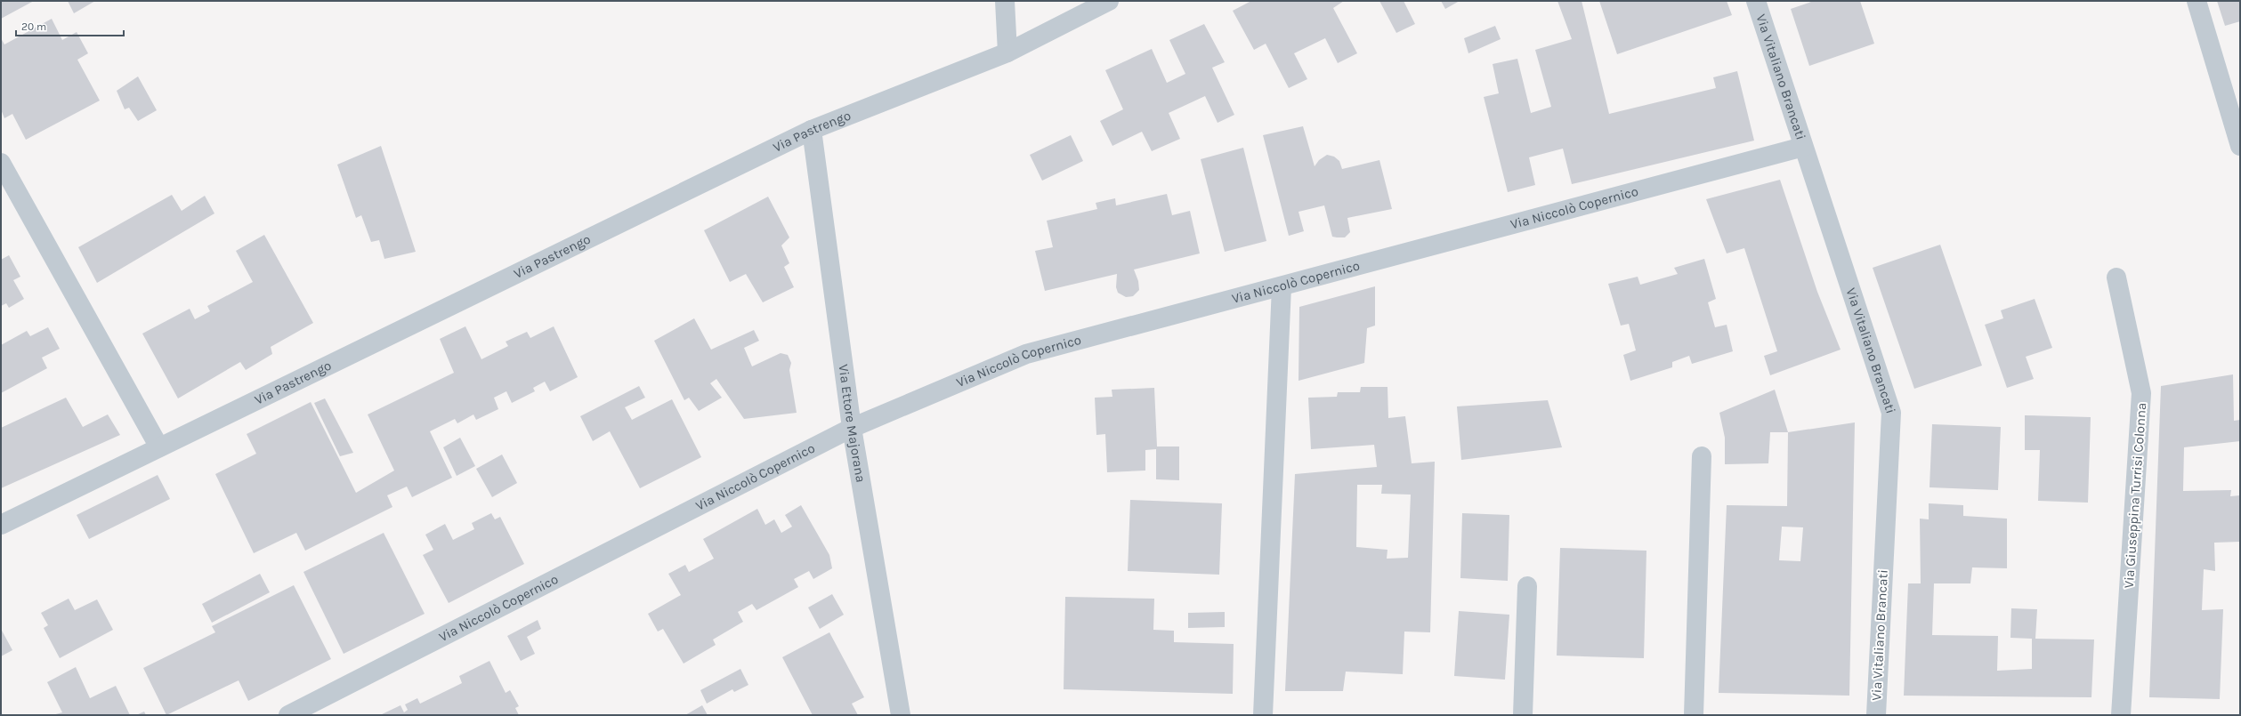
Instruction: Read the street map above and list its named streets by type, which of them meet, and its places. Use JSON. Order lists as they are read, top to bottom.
{
  "streets": {
    "street": [
      "Via Vitaliano Brancati",
      "Via Pastrengo",
      "Via Niccolò Copernico",
      "Via Ettore Majorana",
      "Via Giuseppina Turrisi Colonna"
    ]
  },
  "crossings": [
    ["Via Vitaliano Brancati", "Via Niccolò Copernico"],
    ["Via Pastrengo", "Via Ettore Majorana"],
    ["Via Niccolò Copernico", "Via Ettore Majorana"]
  ],
  "scale_bar": "20 m"
}
